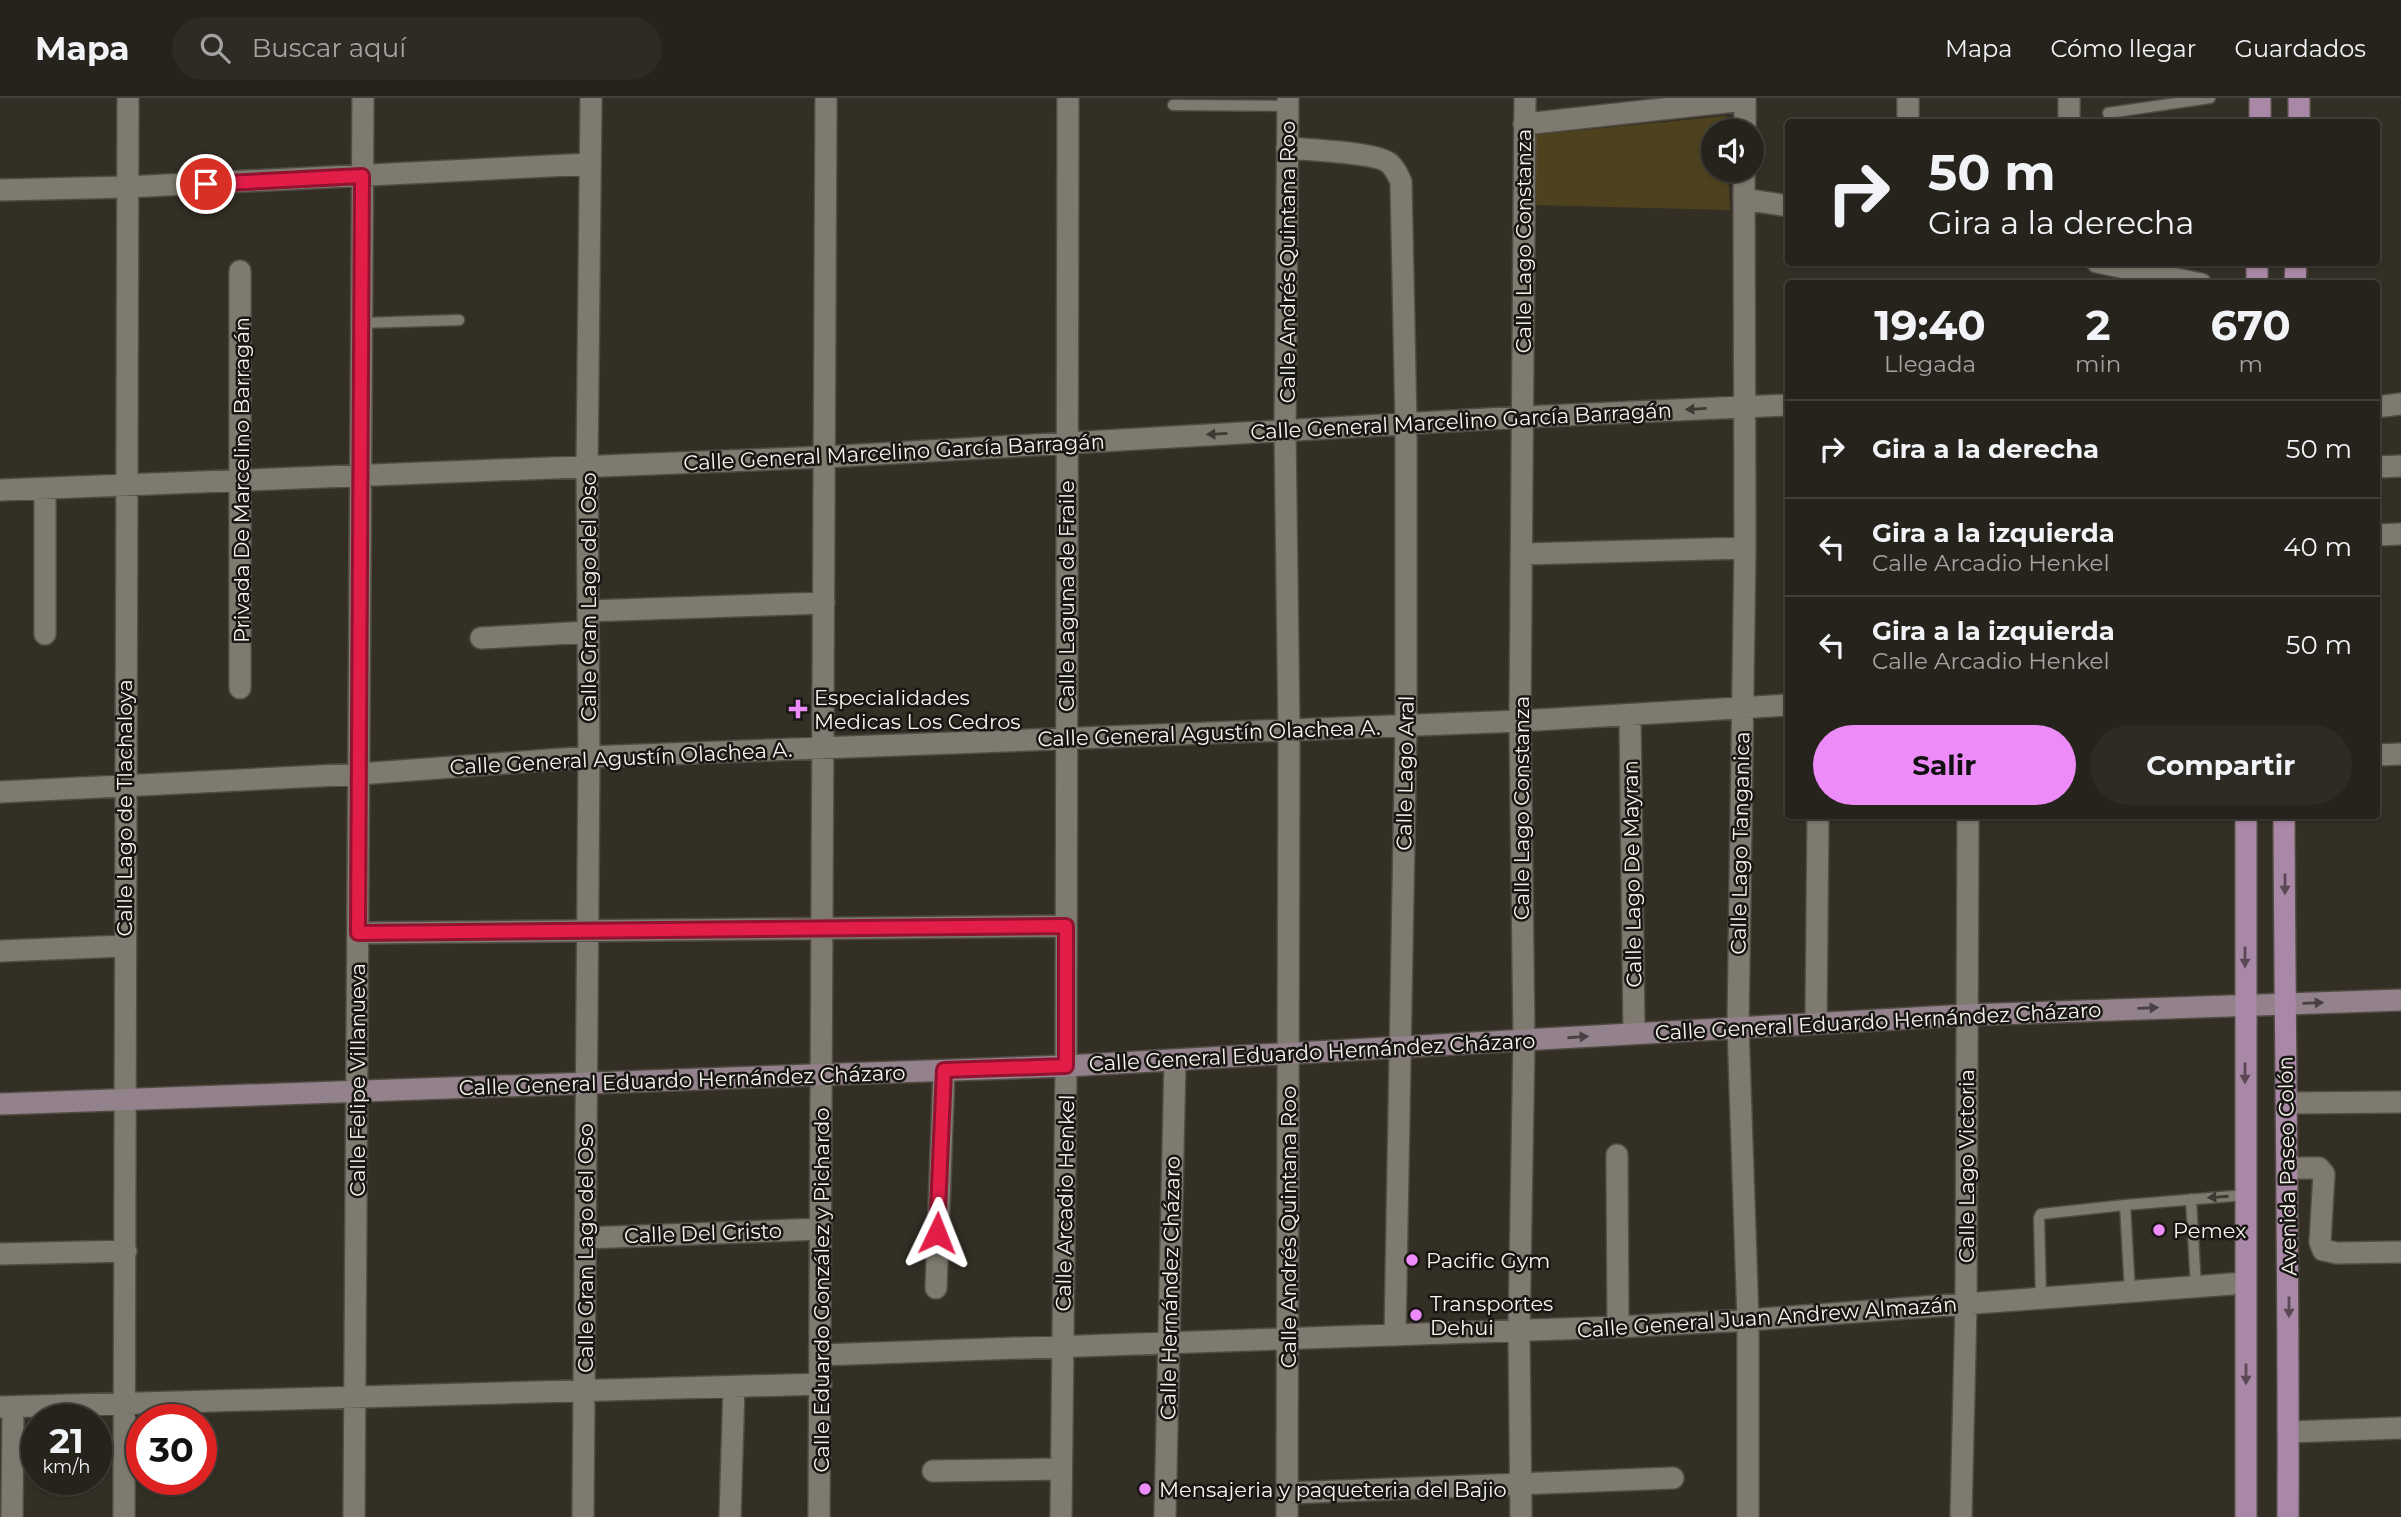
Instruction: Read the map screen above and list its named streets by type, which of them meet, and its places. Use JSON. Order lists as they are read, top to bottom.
{
  "streets": {
    "main road": ["Calle General Eduardo Hernández Cházaro", "Avenida Paseo Colón"],
    "street": [
      "Calle Lago Constanza",
      "Calle Andrés Quintana Roo",
      "Calle General Marcelino García Barragán",
      "Privada De Marcelino Barragán",
      "Calle Laguna de Fraile",
      "Calle Gran Lago del Oso",
      "Calle General Agustín Olachea A.",
      "Calle Lago Aral",
      "Calle Lago de Tlachaloya",
      "Calle Lago Tanganica",
      "Calle Lago De Mayran",
      "Calle Felipe Villanueva",
      "Calle Lago Victoria",
      "Calle Arcadio Henkel",
      "Calle Del Cristo",
      "Calle Hernández Cházaro",
      "Calle Eduardo González y Pichardo",
      "Calle General Juan Andrew Almazán"
    ]
  },
  "crossings": [
    ["Calle Lago Constanza", "Calle General Marcelino García Barragán"],
    ["Calle Lago Constanza", "Calle General Agustín Olachea A."],
    ["Calle Lago Constanza", "Calle General Eduardo Hernández Cházaro"],
    ["Calle Lago Constanza", "Calle General Juan Andrew Almazán"],
    ["Calle Andrés Quintana Roo", "Calle General Marcelino García Barragán"],
    ["Calle Andrés Quintana Roo", "Calle General Agustín Olachea A."],
    ["Calle Andrés Quintana Roo", "Calle Lago Aral"],
    ["Calle Andrés Quintana Roo", "Calle General Eduardo Hernández Cházaro"],
    ["Calle Andrés Quintana Roo", "Calle General Juan Andrew Almazán"],
    ["Calle General Marcelino García Barragán", "Privada De Marcelino Barragán"],
    ["Calle General Marcelino García Barragán", "Calle Laguna de Fraile"],
    ["Calle General Marcelino García Barragán", "Calle Gran Lago del Oso"],
    ["Calle General Marcelino García Barragán", "Calle Lago Aral"],
    ["Calle General Marcelino García Barragán", "Calle Lago de Tlachaloya"],
    ["Calle General Marcelino García Barragán", "Calle Lago Tanganica"],
    ["Calle General Marcelino García Barragán", "Calle Felipe Villanueva"],
    ["Calle General Marcelino García Barragán", "Calle Eduardo González y Pichardo"],
    ["Calle Laguna de Fraile", "Calle General Agustín Olachea A."],
    ["Calle Laguna de Fraile", "Calle Arcadio Henkel"],
    ["Calle Gran Lago del Oso", "Calle General Agustín Olachea A."],
    ["Calle Gran Lago del Oso", "Calle General Eduardo Hernández Cházaro"],
    ["Calle Gran Lago del Oso", "Calle Del Cristo"],
    ["Calle General Agustín Olachea A.", "Calle Lago Aral"],
    ["Calle General Agustín Olachea A.", "Calle Lago de Tlachaloya"],
    ["Calle General Agustín Olachea A.", "Calle Lago Tanganica"],
    ["Calle General Agustín Olachea A.", "Calle Lago De Mayran"],
    ["Calle General Agustín Olachea A.", "Calle Felipe Villanueva"],
    ["Calle General Agustín Olachea A.", "Calle Eduardo González y Pichardo"],
    ["Calle Lago Aral", "Calle General Eduardo Hernández Cházaro"],
    ["Calle Lago Aral", "Calle General Juan Andrew Almazán"],
    ["Calle Lago de Tlachaloya", "Calle General Eduardo Hernández Cházaro"],
    ["Calle Lago Tanganica", "Calle General Eduardo Hernández Cházaro"],
    ["Calle Lago Tanganica", "Calle General Juan Andrew Almazán"],
    ["Calle Lago De Mayran", "Calle General Eduardo Hernández Cházaro"],
    ["Calle General Eduardo Hernández Cházaro", "Calle Felipe Villanueva"],
    ["Calle General Eduardo Hernández Cházaro", "Calle Lago Victoria"],
    ["Calle General Eduardo Hernández Cházaro", "Avenida Paseo Colón"],
    ["Calle General Eduardo Hernández Cházaro", "Calle Arcadio Henkel"],
    ["Calle General Eduardo Hernández Cházaro", "Calle Hernández Cházaro"],
    ["Calle General Eduardo Hernández Cházaro", "Calle Eduardo González y Pichardo"],
    ["Calle Lago Victoria", "Calle General Juan Andrew Almazán"],
    ["Avenida Paseo Colón", "Calle General Juan Andrew Almazán"],
    ["Calle Arcadio Henkel", "Calle General Juan Andrew Almazán"],
    ["Calle Del Cristo", "Calle Eduardo González y Pichardo"],
    ["Calle Hernández Cházaro", "Calle General Juan Andrew Almazán"],
    ["Calle Eduardo González y Pichardo", "Calle General Juan Andrew Almazán"]
  ],
  "places": {
    "health": ["Especialidades Medicas Los Cedros"],
    "other": [
      "Pemex",
      "Pacific Gym",
      "Transportes Dehui",
      "Mensajeria y paqueteria del Bajio"
    ]
  },
  "page": {
    "header": "Mapa",
    "search": "Buscar aquí",
    "nav": ["Mapa", "Cómo llegar", "Guardados"],
    "turn": ["50 m", "Gira a la derecha"],
    "eta": [
      "19:40",
      "Llegada",
      "2",
      "min",
      "670",
      "m"
    ],
    "list": [
      {
        "name": "Gira a la derecha",
        "value": "50 m"
      },
      {
        "name": "Gira a la izquierda",
        "note": "Calle Arcadio Henkel",
        "value": "40 m"
      },
      {
        "name": "Gira a la izquierda",
        "note": "Calle Arcadio Henkel",
        "value": "50 m"
      }
    ],
    "buttons": ["Salir", "Compartir"],
    "speed": "21 km/h",
    "limit": "30"
  }
}
